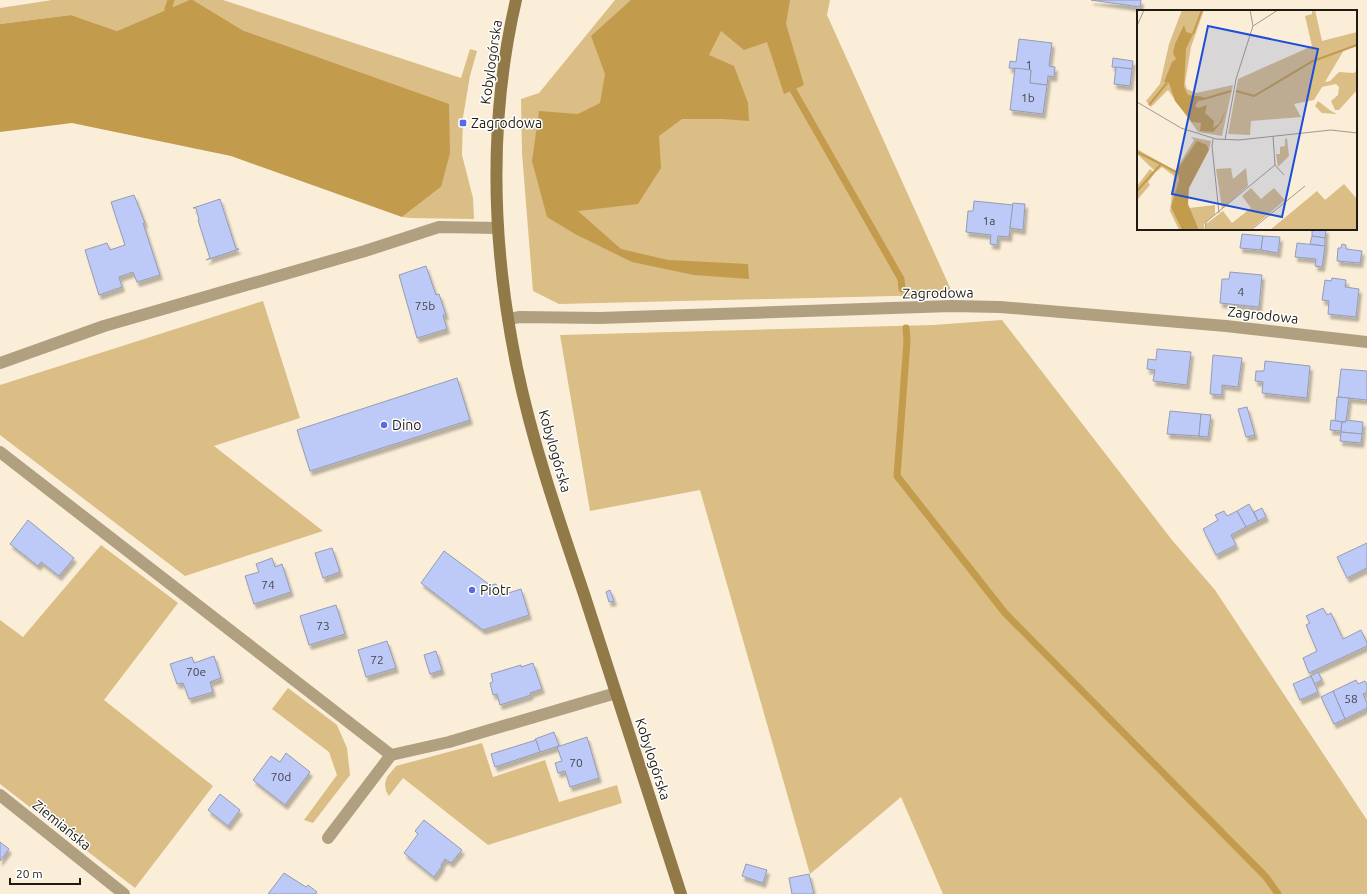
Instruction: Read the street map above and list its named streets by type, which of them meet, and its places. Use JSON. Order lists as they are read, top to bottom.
{
  "streets": {
    "street": ["Kobylogórska", "Zagrodowa", "Ziemiańska"]
  },
  "crossings": [
    ["Kobylogórska", "Zagrodowa"]
  ],
  "places": {
    "transit": ["Zagrodowa"],
    "other": ["Dino", "Piotr"]
  },
  "house_numbers": [
    "1",
    "1b",
    "1a",
    "4",
    "75b",
    "74",
    "73",
    "72",
    "70e",
    "58",
    "70",
    "70d"
  ],
  "scale_bar": "20 m"
}
